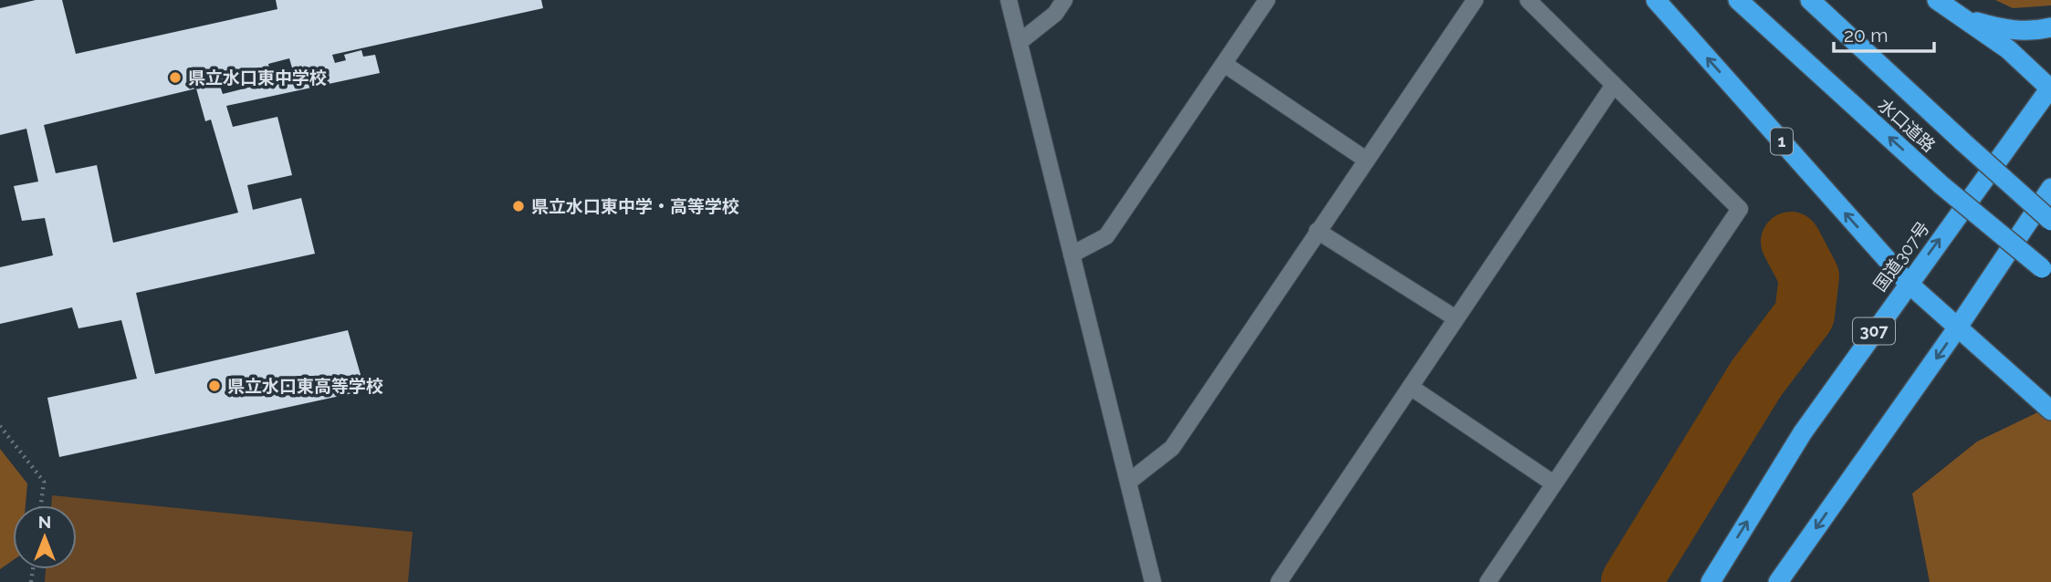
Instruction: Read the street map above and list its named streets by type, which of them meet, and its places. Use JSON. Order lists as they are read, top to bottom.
{
  "streets": {
    "highway": [
      "水口道路",
      "1",
      "国道307号",
      "307"
    ]
  },
  "crossings": [
    ["1", "国道307号"]
  ],
  "places": ["県立水口東中学校", "県立水口東中学・高等学校", "県立水口東高等学校"],
  "scale_bar": "20 m",
  "north": "top"
}
